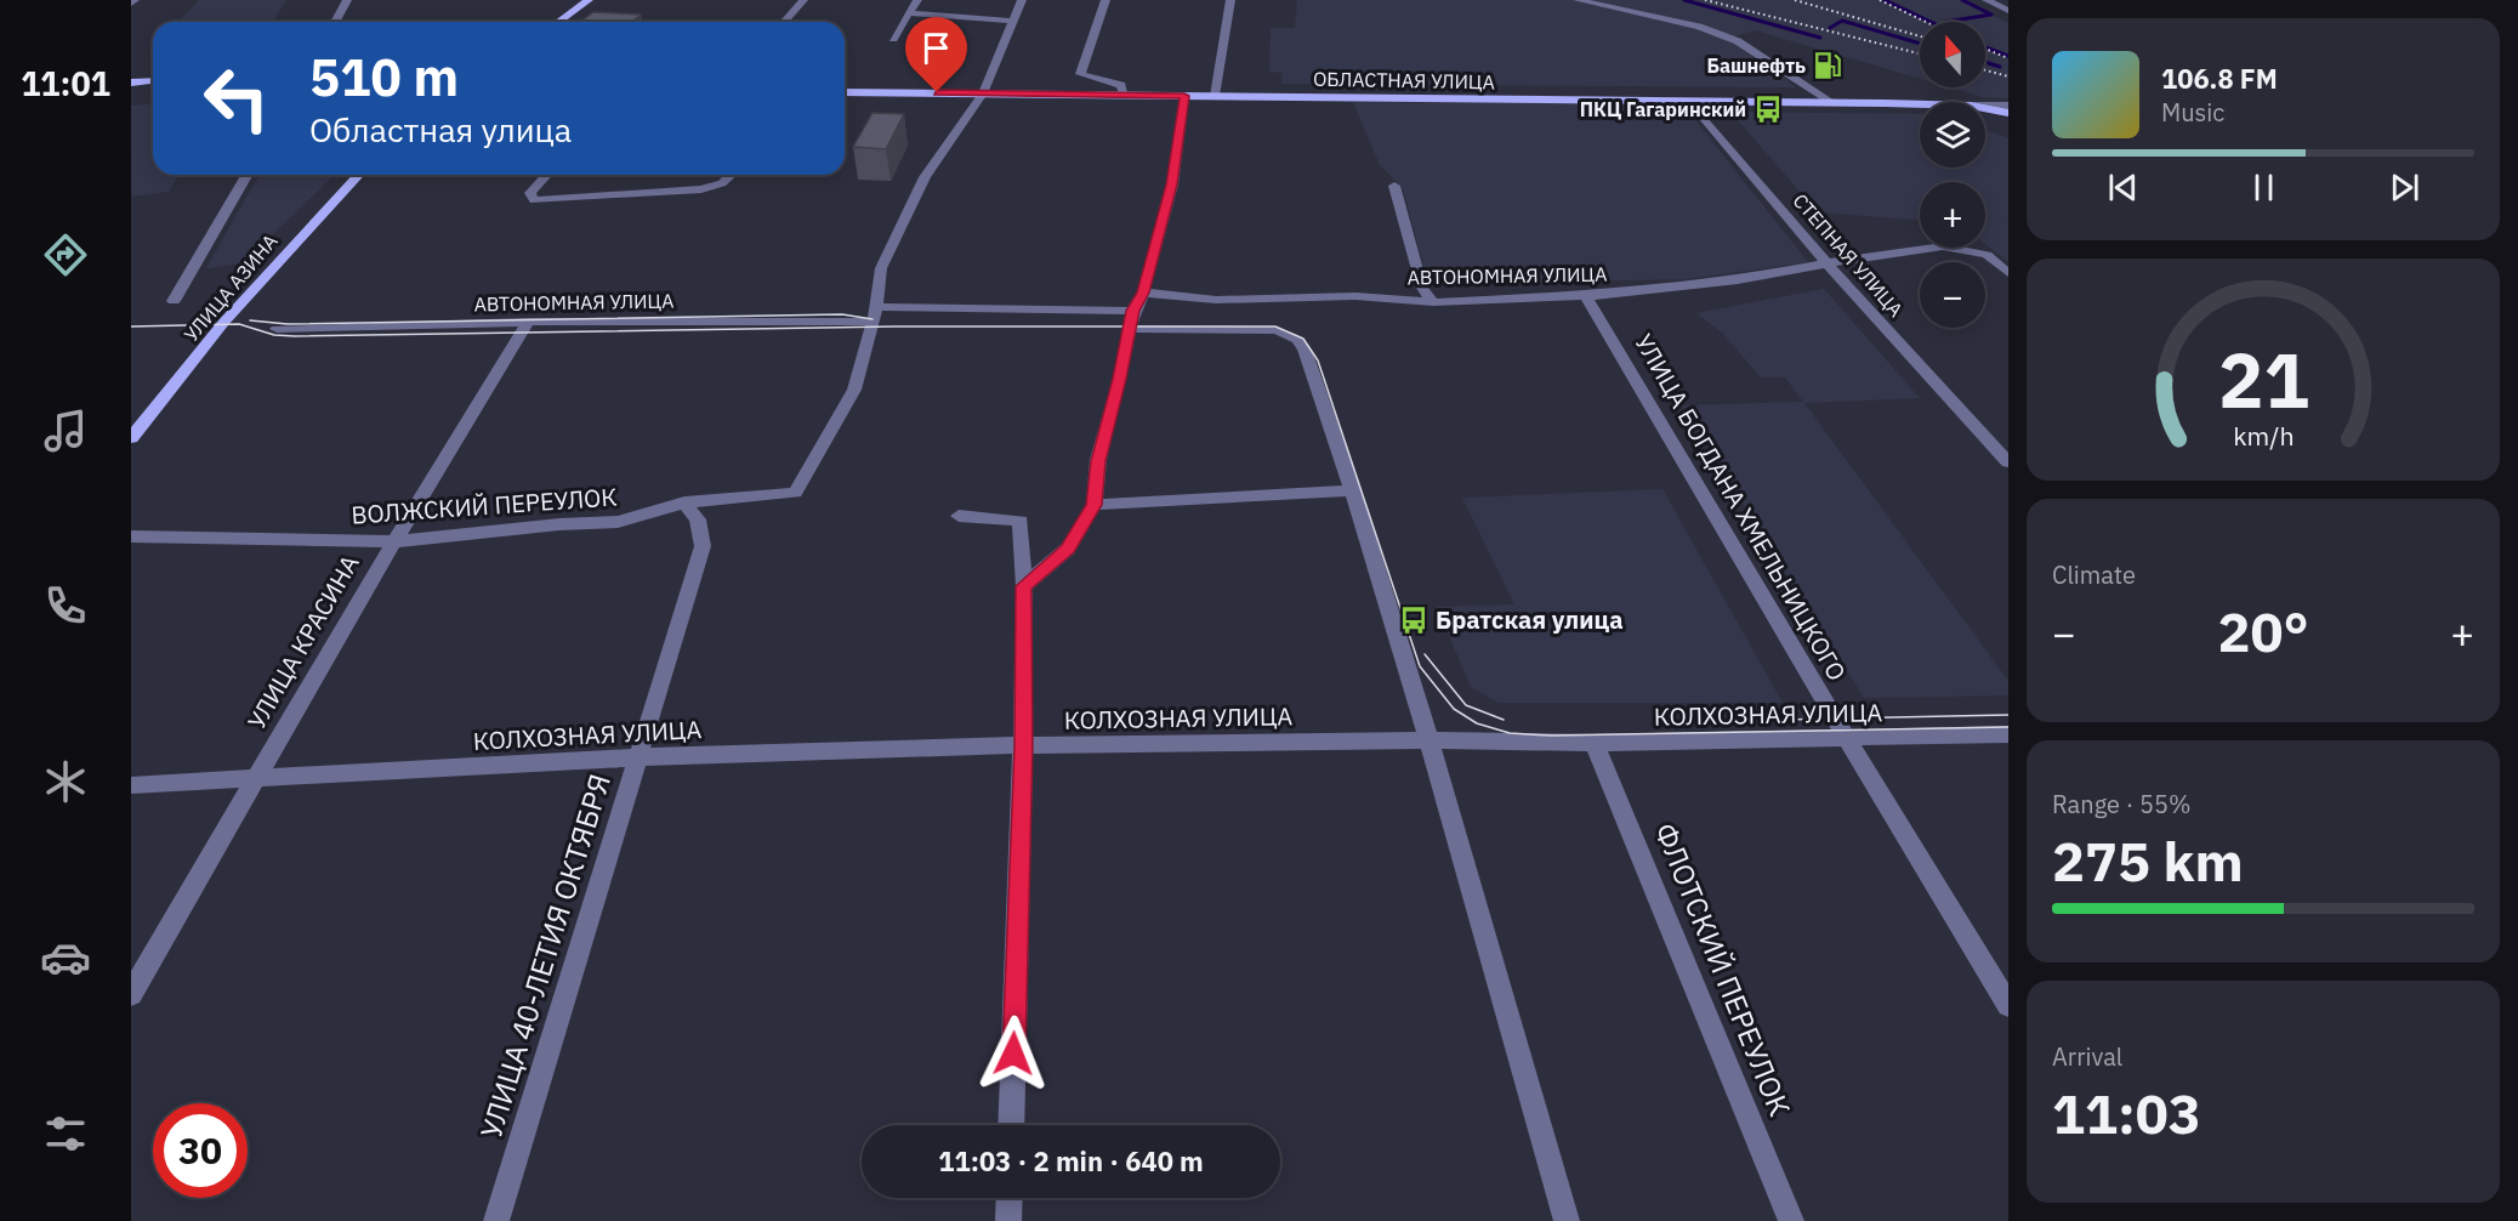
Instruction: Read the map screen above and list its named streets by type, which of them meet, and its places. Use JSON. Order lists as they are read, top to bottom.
{
  "streets": {
    "main road": ["ОБЛАСТНАЯ УЛИЦА", "УЛИЦА АЗИНА"],
    "street": [
      "СТЕПНАЯ УЛИЦА",
      "АВТОНОМНАЯ УЛИЦА",
      "ВОЛЖСКИЙ ПЕРЕУЛОК",
      "УЛИЦА БОГДАНА ХМЕЛЬНИЦКОГО",
      "УЛИЦА КРАСИНА",
      "КОЛХОЗНАЯ УЛИЦА",
      "УЛИЦА 40-ЛЕТИЯ ОКТЯБРЯ",
      "ФЛОТСКИЙ ПЕРЕУЛОК"
    ]
  },
  "crossings": [
    ["ОБЛАСТНАЯ УЛИЦА", "СТЕПНАЯ УЛИЦА"],
    ["СТЕПНАЯ УЛИЦА", "АВТОНОМНАЯ УЛИЦА"],
    ["АВТОНОМНАЯ УЛИЦА", "ВОЛЖСКИЙ ПЕРЕУЛОК"],
    ["АВТОНОМНАЯ УЛИЦА", "УЛИЦА БОГДАНА ХМЕЛЬНИЦКОГО"],
    ["АВТОНОМНАЯ УЛИЦА", "УЛИЦА КРАСИНА"],
    ["ВОЛЖСКИЙ ПЕРЕУЛОК", "УЛИЦА КРАСИНА"],
    ["ВОЛЖСКИЙ ПЕРЕУЛОК", "УЛИЦА 40-ЛЕТИЯ ОКТЯБРЯ"],
    ["УЛИЦА БОГДАНА ХМЕЛЬНИЦКОГО", "КОЛХОЗНАЯ УЛИЦА"],
    ["УЛИЦА КРАСИНА", "КОЛХОЗНАЯ УЛИЦА"],
    ["КОЛХОЗНАЯ УЛИЦА", "УЛИЦА 40-ЛЕТИЯ ОКТЯБРЯ"],
    ["КОЛХОЗНАЯ УЛИЦА", "ФЛОТСКИЙ ПЕРЕУЛОК"]
  ],
  "places": {
    "fuel station": ["Башнефть"],
    "bus stop": ["ПКЦ Гагаринский", "Братская улица"]
  },
  "north": "top",
  "page": {
    "tabs": "11:01",
    "map_buttons": ["+", "−"],
    "turn": ["510 m", "Областная улица"],
    "song": ["106.8 FM", "Music"],
    "tile": [
      "Climate",
      ["Range · 55%", "275 km"],
      ["Arrival", "11:03"]
    ],
    "heat": ["−", "20°", "+"],
    "limit": "30",
    "trip": "11:03 · 2 min · 640 m",
    "gauge": ["21", "km/h"]
  }
}
